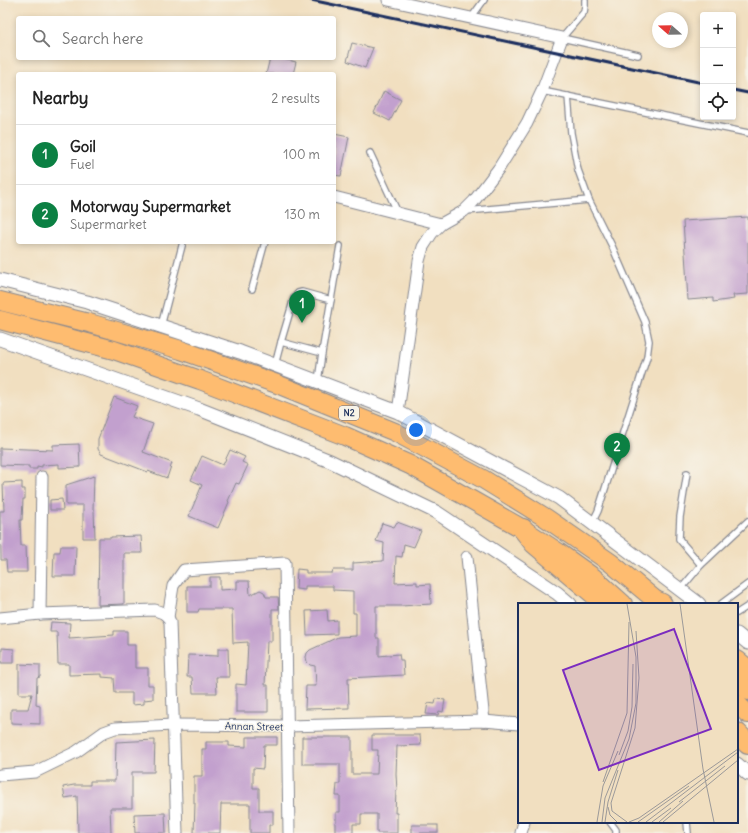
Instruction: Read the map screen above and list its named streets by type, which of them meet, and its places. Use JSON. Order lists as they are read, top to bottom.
{
  "streets": {
    "highway": ["N2"],
    "street": ["Annan Street"]
  },
  "north": "left",
  "page": {
    "map_buttons": ["+", "−"],
    "search": "Search here",
    "heading": ["Nearby", "2 results"],
    "list": [
      {
        "mark": "1",
        "name": "Goil",
        "note": "Fuel",
        "value": "100 m"
      },
      {
        "mark": "2",
        "name": "Motorway Supermarket",
        "note": "Supermarket",
        "value": "130 m"
      }
    ],
    "pins": ["1", "2"]
  }
}
